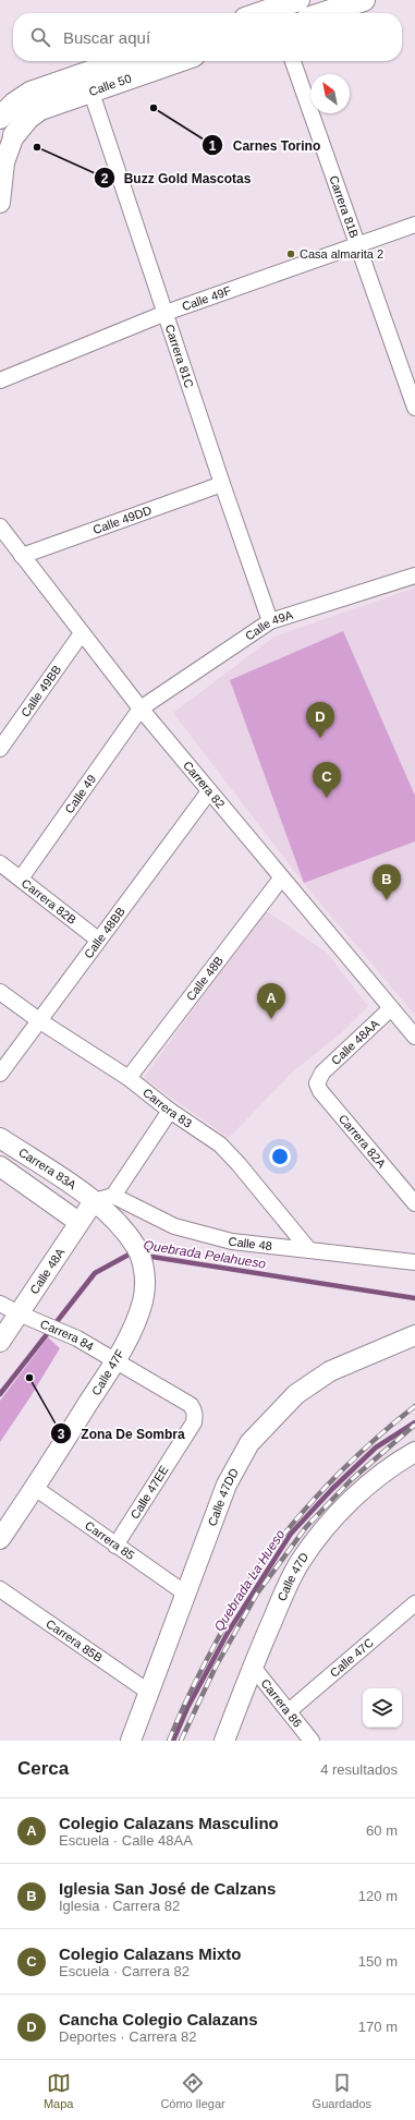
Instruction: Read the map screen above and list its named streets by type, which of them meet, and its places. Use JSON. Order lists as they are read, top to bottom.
{
  "streets": {
    "main road": ["Calle 50"],
    "street": [
      "Carrera 81B",
      "Calle 49F",
      "Carrera 81C",
      "Calle 49DD",
      "Calle 49A",
      "Calle 49BB",
      "Carrera 82",
      "Calle 49",
      "Carrera 82B",
      "Calle 48BB",
      "Calle 48B",
      "Calle 48AA",
      "Carrera 83",
      "Carrera 82A",
      "Carrera 83A",
      "Calle 48",
      "Calle 48A",
      "Carrera 84",
      "Calle 47F",
      "Calle 47EE",
      "Calle 47DD",
      "Carrera 85",
      "Calle 47D",
      "Carrera 85B",
      "Calle 47C",
      "Carrera 86"
    ]
  },
  "crossings": [
    ["Calle 50", "Carrera 81C"],
    ["Carrera 81B", "Calle 49F"],
    ["Calle 49F", "Carrera 81C"],
    ["Carrera 81C", "Calle 49DD"],
    ["Carrera 81C", "Calle 49A"],
    ["Calle 49DD", "Carrera 82"],
    ["Calle 49A", "Carrera 82"],
    ["Calle 49A", "Calle 49"],
    ["Calle 49BB", "Carrera 82"],
    ["Carrera 82", "Calle 49"],
    ["Carrera 82", "Calle 48BB"],
    ["Carrera 82", "Calle 48B"],
    ["Carrera 82", "Calle 48AA"],
    ["Calle 49", "Carrera 82B"],
    ["Carrera 82B", "Calle 48BB"],
    ["Calle 48BB", "Carrera 83"],
    ["Calle 48B", "Carrera 83"],
    ["Calle 48AA", "Carrera 82A"],
    ["Carrera 83", "Calle 48"],
    ["Carrera 83A", "Calle 48A"],
    ["Carrera 83A", "Calle 47F"],
    ["Calle 48A", "Carrera 84"],
    ["Calle 48A", "Calle 47F"],
    ["Carrera 84", "Calle 47F"],
    ["Carrera 84", "Calle 47EE"],
    ["Calle 47F", "Carrera 85"],
    ["Calle 47EE", "Carrera 85"],
    ["Calle 47DD", "Carrera 85"],
    ["Calle 47DD", "Carrera 85B"],
    ["Calle 47D", "Carrera 86"],
    ["Calle 47C", "Carrera 86"]
  ],
  "water": ["Quebrada Pelahueso", "Quebrada La Hueso"],
  "places": [
    "Carnes Torino",
    "Buzz Gold Mascotas",
    "Casa almarita 2",
    "Zona De Sombra"
  ],
  "north": "top left",
  "page": {
    "search": "Buscar aquí",
    "pins": [
      "D",
      "C",
      "B",
      "A"
    ],
    "heading": ["Cerca", "4 resultados"],
    "list": [
      {
        "mark": "A",
        "name": "Colegio Calazans Masculino",
        "note": "Escuela · Calle 48AA",
        "value": "60 m"
      },
      {
        "mark": "B",
        "name": "Iglesia San José de Calzans",
        "note": "Iglesia · Carrera 82",
        "value": "120 m"
      },
      {
        "mark": "C",
        "name": "Colegio Calazans Mixto",
        "note": "Escuela · Carrera 82",
        "value": "150 m"
      },
      {
        "mark": "D",
        "name": "Cancha Colegio Calazans",
        "note": "Deportes · Carrera 82",
        "value": "170 m"
      }
    ],
    "nav": ["Mapa", "Cómo llegar", "Guardados"]
  }
}
